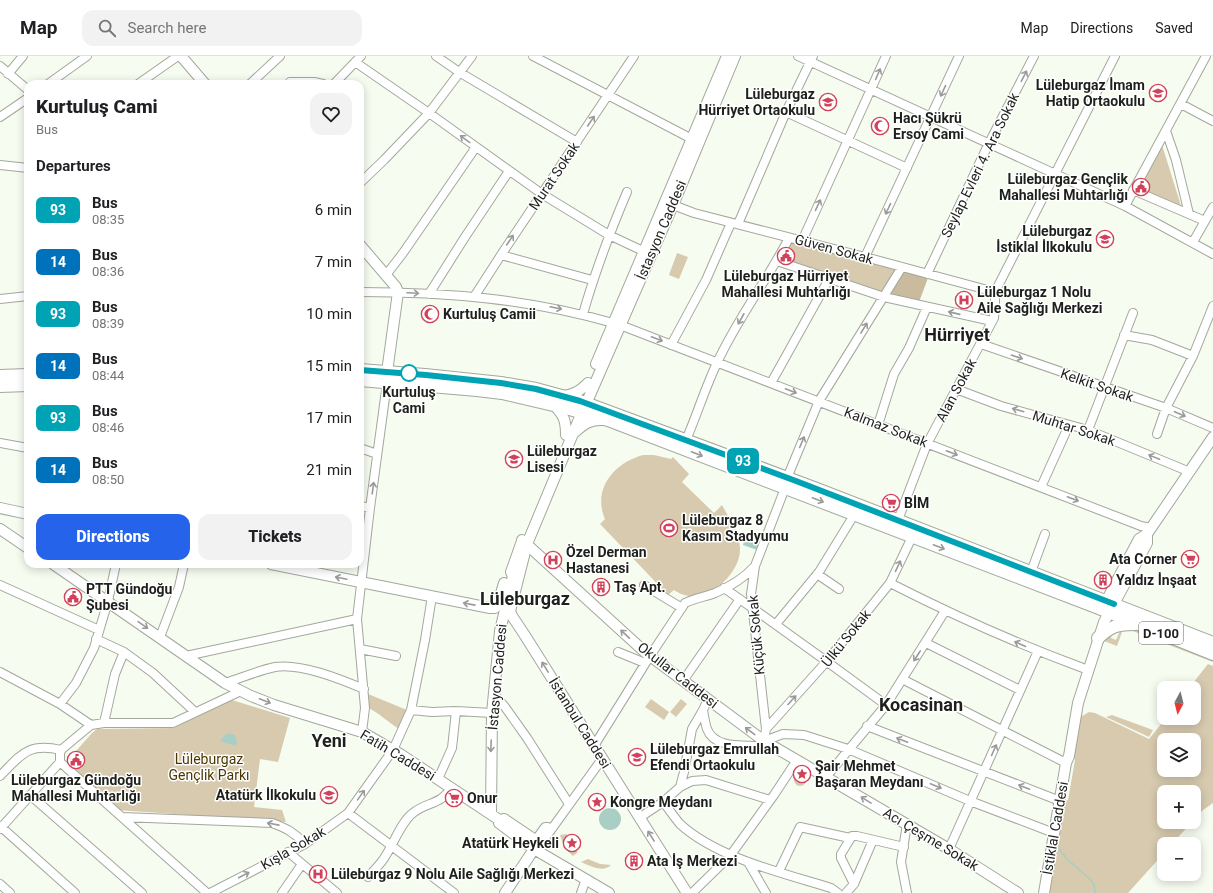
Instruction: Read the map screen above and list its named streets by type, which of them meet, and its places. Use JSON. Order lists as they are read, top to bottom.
{
  "streets": {
    "highway": ["D-100"],
    "main road": [
      "İstasyon Caddesi",
      "Okullar Caddesi",
      "İstanbul Caddesi",
      "Fatih Caddesi",
      "İstiklal Caddesi",
      "Acı Çeşme Sokak"
    ],
    "street": [
      "Seylap Evleri 4. Ara Sokak",
      "Murat Sokak",
      "Güven Sokak",
      "Kelkit Sokak",
      "Alan Sokak",
      "Kalmaz Sokak",
      "Muhtar Sokak",
      "Küçük Sokak",
      "Ülkü Sokak",
      "Kışla Sokak"
    ]
  },
  "crossings": [
    ["Seylap Evleri 4. Ara Sokak", "Güven Sokak"],
    ["Murat Sokak", "Kalmaz Sokak"],
    ["İstasyon Caddesi", "Güven Sokak"],
    ["İstasyon Caddesi", "Kalmaz Sokak"],
    ["İstasyon Caddesi", "D-100"],
    ["İstasyon Caddesi", "Okullar Caddesi"],
    ["İstasyon Caddesi", "İstanbul Caddesi"],
    ["İstasyon Caddesi", "Fatih Caddesi"],
    ["Güven Sokak", "Alan Sokak"],
    ["Güven Sokak", "Küçük Sokak"],
    ["Kelkit Sokak", "Alan Sokak"],
    ["Alan Sokak", "Kalmaz Sokak"],
    ["Alan Sokak", "Muhtar Sokak"],
    ["Alan Sokak", "D-100"],
    ["Kalmaz Sokak", "Küçük Sokak"],
    ["D-100", "Küçük Sokak"],
    ["D-100", "Ülkü Sokak"],
    ["D-100", "İstiklal Caddesi"],
    ["Küçük Sokak", "Ülkü Sokak"],
    ["Küçük Sokak", "Okullar Caddesi"],
    ["Okullar Caddesi", "İstanbul Caddesi"],
    ["Okullar Caddesi", "Acı Çeşme Sokak"],
    ["Fatih Caddesi", "Kışla Sokak"]
  ],
  "one_way": [
    "Kelkit Sokak",
    "Kalmaz Sokak",
    "Muhtar Sokak",
    "Okullar Caddesi",
    "İstanbul Caddesi",
    "Acı Çeşme Sokak"
  ],
  "districts": [
    "Hürriyet",
    "Lüleburgaz",
    "Kocasinan",
    "Yeni"
  ],
  "parks": ["Lüleburgaz Gençlik Parkı"],
  "places": {
    "school or university": [
      "Lüleburgaz İmam Hatip Ortaokulu",
      "Lüleburgaz Hürriyet Ortaokulu",
      "Lüleburgaz İstiklal İlkokulu",
      "Lüleburgaz Lisesi",
      "Lüleburgaz Emrullah Efendi Ortaokulu",
      "Atatürk İlkokulu"
    ],
    "mosque": ["Hacı Şükrü Ersoy Cami", "Kurtuluş Camii"],
    "public building": [
      "Lüleburgaz Gençlik Mahallesi Muhtarlığı",
      "Lüleburgaz Hürriyet Mahallesi Muhtarlığı",
      "PTT Gündoğu Şubesi",
      "Lüleburgaz Gündoğu Mahallesi Muhtarlığı"
    ],
    "hospital": ["Lüleburgaz 1 Nolu Aile Sağlığı Merkezi", "Özel Derman Hastanesi", "Lüleburgaz 9 Nolu Aile Sağlığı Merkezi"],
    "other": ["Kurtuluş Cami"],
    "supermarket": ["BİM", "Ata Corner", "Onur"],
    "sports": ["Lüleburgaz 8 Kasım Stadyumu"],
    "building": ["Yaldız İnşaat", "Taş Apt.", "Ata İş Merkezi"],
    "place": ["Şair Mehmet Başaran Meydanı", "Kongre Meydanı", "Atatürk Heykeli"]
  },
  "lines": ["bus line 93"],
  "north": "bottom",
  "page": {
    "header": "Map",
    "search": "Search here",
    "nav": ["Map", "Directions", "Saved"],
    "on_map": "93",
    "heading": [
      ["Kurtuluş Cami", "Bus"],
      "Departures"
    ],
    "list": [
      {
        "mark": "93",
        "name": "Bus",
        "note": "08:35",
        "value": "6 min"
      },
      {
        "mark": "14",
        "name": "Bus",
        "note": "08:36",
        "value": "7 min"
      },
      {
        "mark": "93",
        "name": "Bus",
        "note": "08:39",
        "value": "10 min"
      },
      {
        "mark": "14",
        "name": "Bus",
        "note": "08:44",
        "value": "15 min"
      },
      {
        "mark": "93",
        "name": "Bus",
        "note": "08:46",
        "value": "17 min"
      },
      {
        "mark": "14",
        "name": "Bus",
        "note": "08:50",
        "value": "21 min"
      }
    ],
    "buttons": ["Directions", "Tickets"],
    "map_buttons": ["+", "−"]
  }
}
